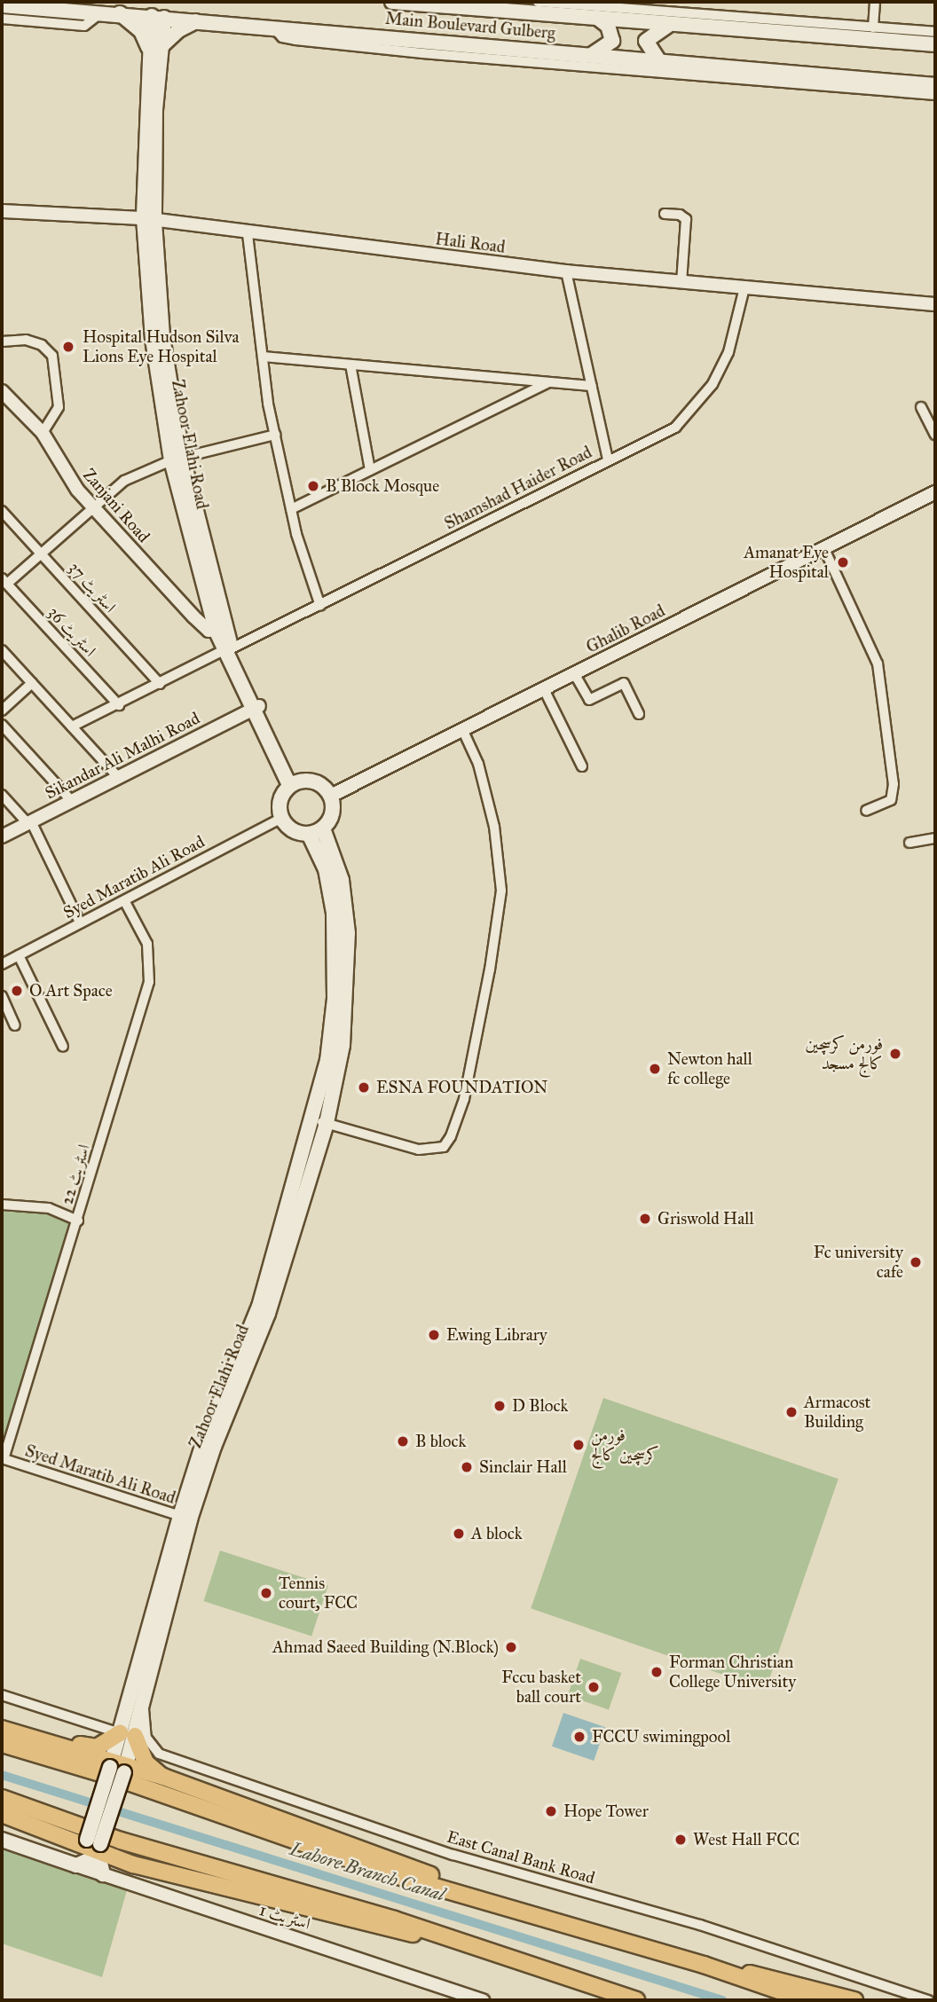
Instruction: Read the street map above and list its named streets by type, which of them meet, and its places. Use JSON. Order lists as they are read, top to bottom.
{
  "streets": {
    "main road": ["Main Boulevard Gulberg", "Zahoor Elahi Road"],
    "street": [
      "Hali Road",
      "Shamshad Haider Road",
      "Zanjani Road",
      "اسٹریٹ 37",
      "Ghalib Road",
      "اسٹریٹ 36",
      "Sikandar Ali Malhi Road",
      "Syed Maratib Ali Road",
      "اسٹریٹ 22",
      "East Canal Bank Road",
      "اسٹریٹ 1"
    ]
  },
  "crossings": [
    ["Main Boulevard Gulberg", "Zahoor Elahi Road"],
    ["Hali Road", "Zahoor Elahi Road"],
    ["Hali Road", "Shamshad Haider Road"],
    ["Zahoor Elahi Road", "Shamshad Haider Road"],
    ["Zahoor Elahi Road", "Zanjani Road"],
    ["Zahoor Elahi Road", "Ghalib Road"],
    ["Zahoor Elahi Road", "Sikandar Ali Malhi Road"],
    ["Zahoor Elahi Road", "Syed Maratib Ali Road"],
    ["Zahoor Elahi Road", "East Canal Bank Road"],
    ["Shamshad Haider Road", "اسٹریٹ 37"],
    ["Shamshad Haider Road", "اسٹریٹ 36"],
    ["Ghalib Road", "Syed Maratib Ali Road"],
    ["Syed Maratib Ali Road", "اسٹریٹ 22"]
  ],
  "water": ["Lahore Branch Canal"],
  "places": [
    "Hospital Hudson Silva Lions Eye Hospital",
    "B Block Mosque",
    "Amanat Eye Hospital",
    "O Art Space",
    "فورمن کرسچین کالج مسجد",
    "Newton hall fc college",
    "ESNA FOUNDATION",
    "Griswold Hall",
    "Fc university cafe",
    "Ewing Library",
    "D Block",
    "Armacost Building",
    "B block",
    "فورمن کرسچین کالج",
    "Sinclair Hall",
    "A block",
    "Tennis court, FCC",
    "Ahmad Saeed Building (N.Block)",
    "Forman Christian College University",
    "Fccu basket ball court",
    "FCCU swimingpool",
    "Hope Tower",
    "West Hall FCC"
  ]
}
